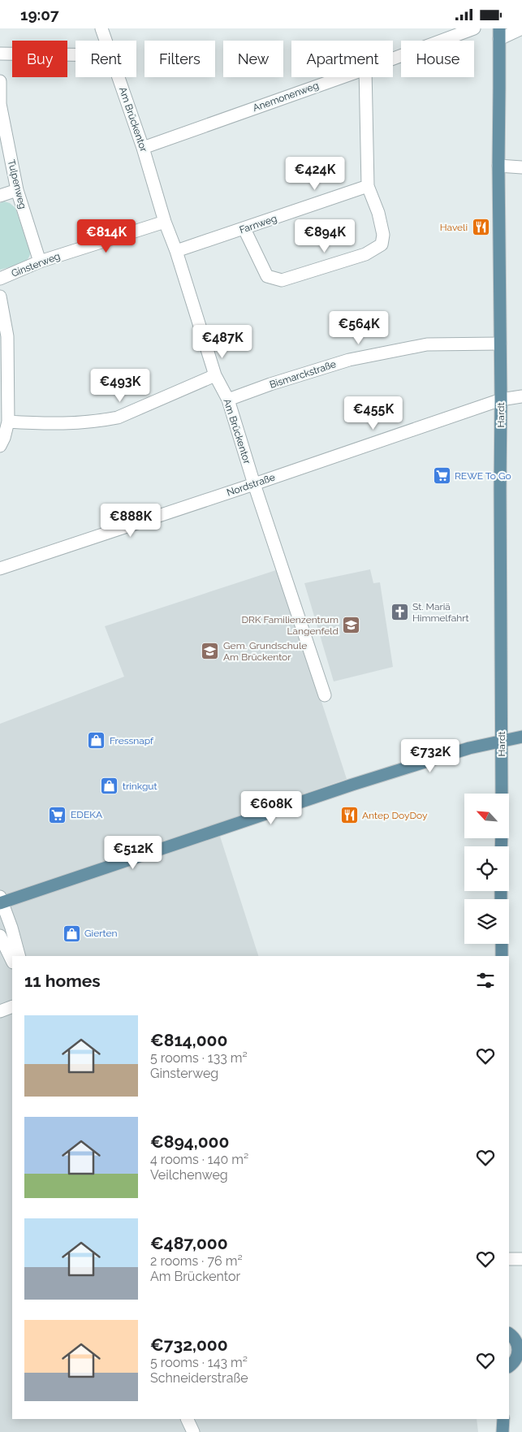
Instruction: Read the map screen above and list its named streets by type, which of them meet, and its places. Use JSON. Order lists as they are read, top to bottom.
{
  "streets": {
    "main road": ["Hardt"],
    "street": [
      "Anemonenweg",
      "Am Brückentor",
      "Tulpenweg",
      "Farnweg",
      "Ginsterweg",
      "Bismarckstraße",
      "Nordstraße"
    ]
  },
  "crossings": [
    ["Anemonenweg", "Am Brückentor"],
    ["Am Brückentor", "Farnweg"],
    ["Am Brückentor", "Ginsterweg"],
    ["Am Brückentor", "Bismarckstraße"],
    ["Am Brückentor", "Nordstraße"],
    ["Tulpenweg", "Ginsterweg"],
    ["Bismarckstraße", "Hardt"],
    ["Hardt", "Nordstraße"]
  ],
  "places": {
    "restaurant": ["Haveli", "Antep DoyDoy"],
    "supermarket": ["REWE To Go", "EDEKA"],
    "church": ["St. Mariä Himmelfahrt"],
    "school or university": ["DRK Familienzentrum Langenfeld", "Gem. Grundschule Am Brückentor"],
    "shop": ["Fressnapf", "trinkgut", "Gierten"]
  },
  "north": "top left",
  "page": {
    "status": "19:07",
    "chip": [
      "Buy",
      "Rent",
      "Filters",
      "New",
      "Apartment",
      "House"
    ],
    "price": [
      "€424K",
      "€814K",
      "€894K",
      "€564K",
      "€487K",
      "€493K",
      "€455K",
      "€888K",
      "€732K",
      "€608K",
      "€512K"
    ],
    "heading": "11 homes",
    "list": [
      {
        "name": "€814,000",
        "note": "5 rooms · 133 m² · Ginsterweg"
      },
      {
        "name": "€894,000",
        "note": "4 rooms · 140 m² · Veilchenweg"
      },
      {
        "name": "€487,000",
        "note": "2 rooms · 76 m² · Am Brückentor"
      },
      {
        "name": "€732,000",
        "note": "5 rooms · 143 m² · Schneiderstraße"
      }
    ]
  }
}
